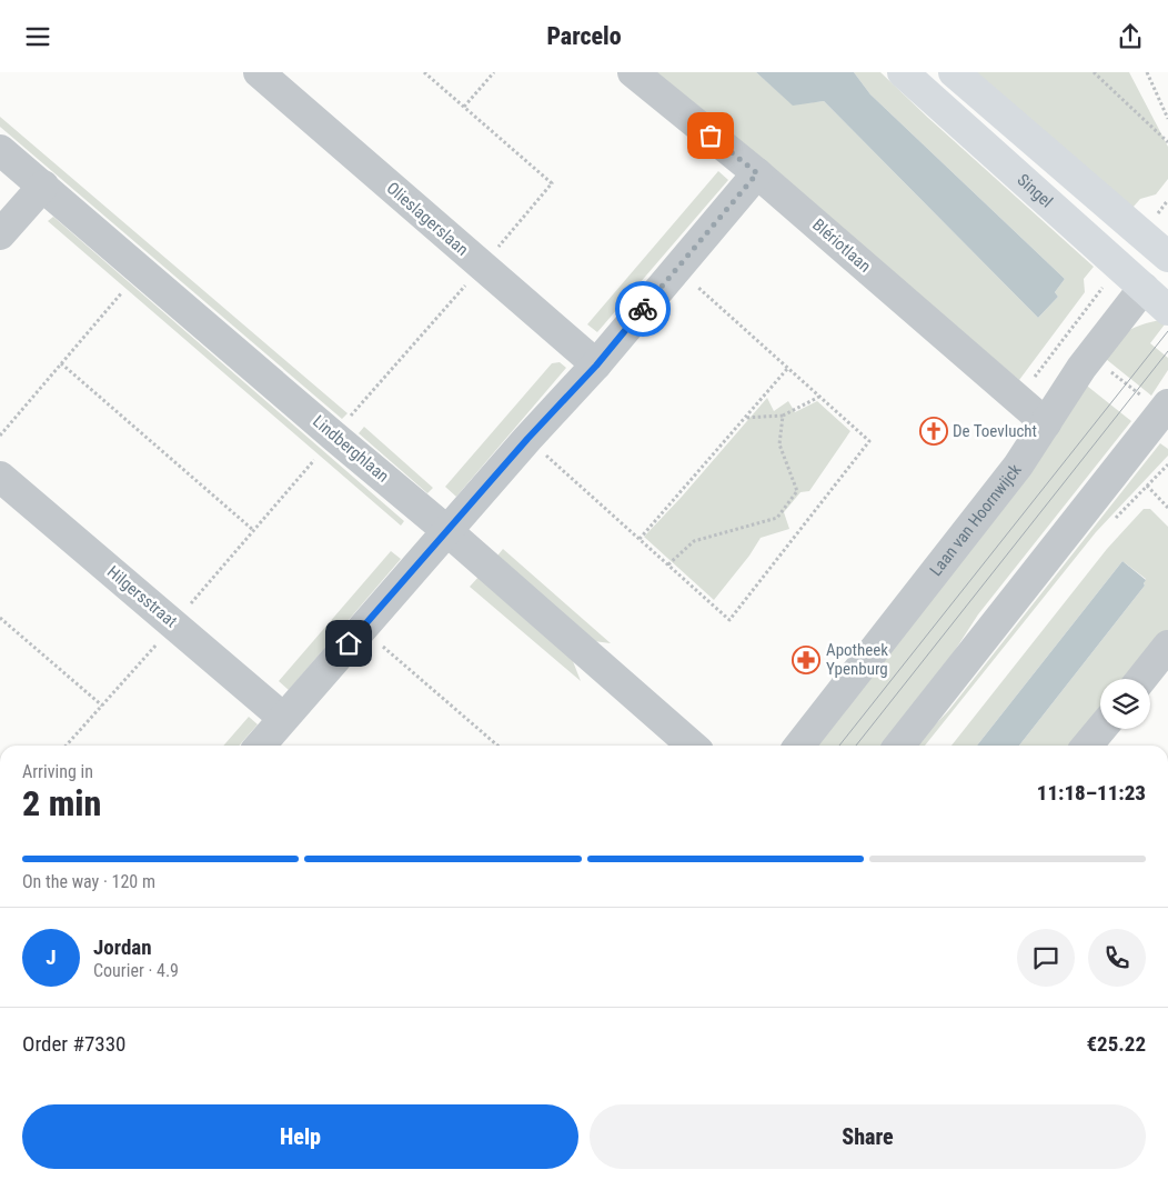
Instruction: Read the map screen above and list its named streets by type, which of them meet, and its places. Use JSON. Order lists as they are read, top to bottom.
{
  "streets": {
    "main road": ["Singel", "Laan van Hoornwijck"],
    "street": [
      "Olieslagerslaan",
      "Blériotlaan",
      "Lindberghlaan",
      "Hilgersstraat"
    ]
  },
  "crossings": [
    ["Singel", "Laan van Hoornwijck"],
    ["Blériotlaan", "Laan van Hoornwijck"]
  ],
  "places": {
    "church": ["De Toevlucht"],
    "pharmacy": ["Apotheek Ypenburg"]
  },
  "page": {
    "header": "Parcelo",
    "heading": ["2 min", "Arriving in", "11:18–11:23"],
    "panel": [
      "Jordan",
      "Courier · 4.9",
      "Order #7330",
      "€25.22"
    ],
    "bar": "On the way · 120 m",
    "round": "J",
    "buttons": ["Help", "Share"]
  }
}
